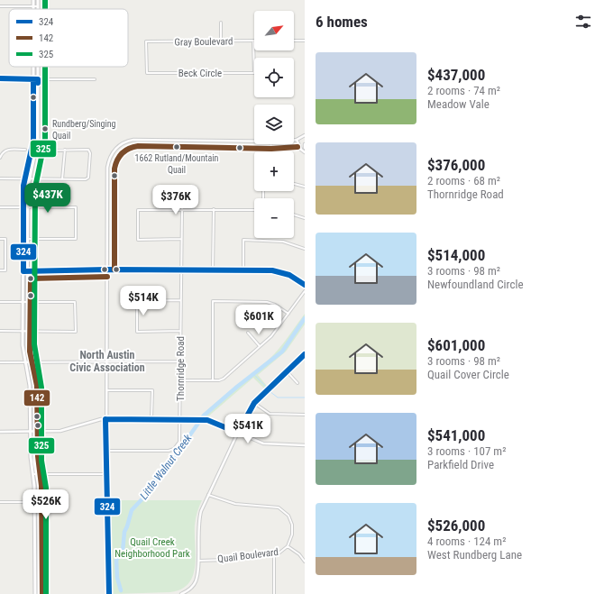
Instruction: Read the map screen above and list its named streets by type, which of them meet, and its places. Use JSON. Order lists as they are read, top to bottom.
{
  "streets": {
    "street": [
      "Gray Boulevard",
      "Beck Circle",
      "Thornridge Road",
      "Quail Boulevard"
    ]
  },
  "crossings": [
    ["Gray Boulevard", "Beck Circle"]
  ],
  "districts": ["North Austin Civic Association"],
  "water": ["Little Walnut Creek"],
  "parks": ["Quail Creek Neighborhood Park"],
  "places": ["Rundberg/Singing Quail", "1662 Rutland/Mountain Quail"],
  "lines": ["transit line 325", "transit line 324", "transit line 142"],
  "legend": ["324", "142", "325"],
  "north": "top right",
  "page": {
    "heading": "6 homes",
    "map_buttons": ["+", "−"],
    "list": [
      {
        "name": "$437,000",
        "note": "2 rooms · 74 m² · Meadow Vale"
      },
      {
        "name": "$376,000",
        "note": "2 rooms · 68 m² · Thornridge Road"
      },
      {
        "name": "$514,000",
        "note": "3 rooms · 98 m² · Newfoundland Circle"
      },
      {
        "name": "$601,000",
        "note": "3 rooms · 98 m² · Quail Cover Circle"
      },
      {
        "name": "$541,000",
        "note": "3 rooms · 107 m² · Parkfield Drive"
      },
      {
        "name": "$526,000",
        "note": "4 rooms · 124 m² · West Rundberg Lane"
      }
    ],
    "price": [
      "$437K",
      "$376K",
      "$514K",
      "$601K",
      "$541K",
      "$526K"
    ]
  }
}
